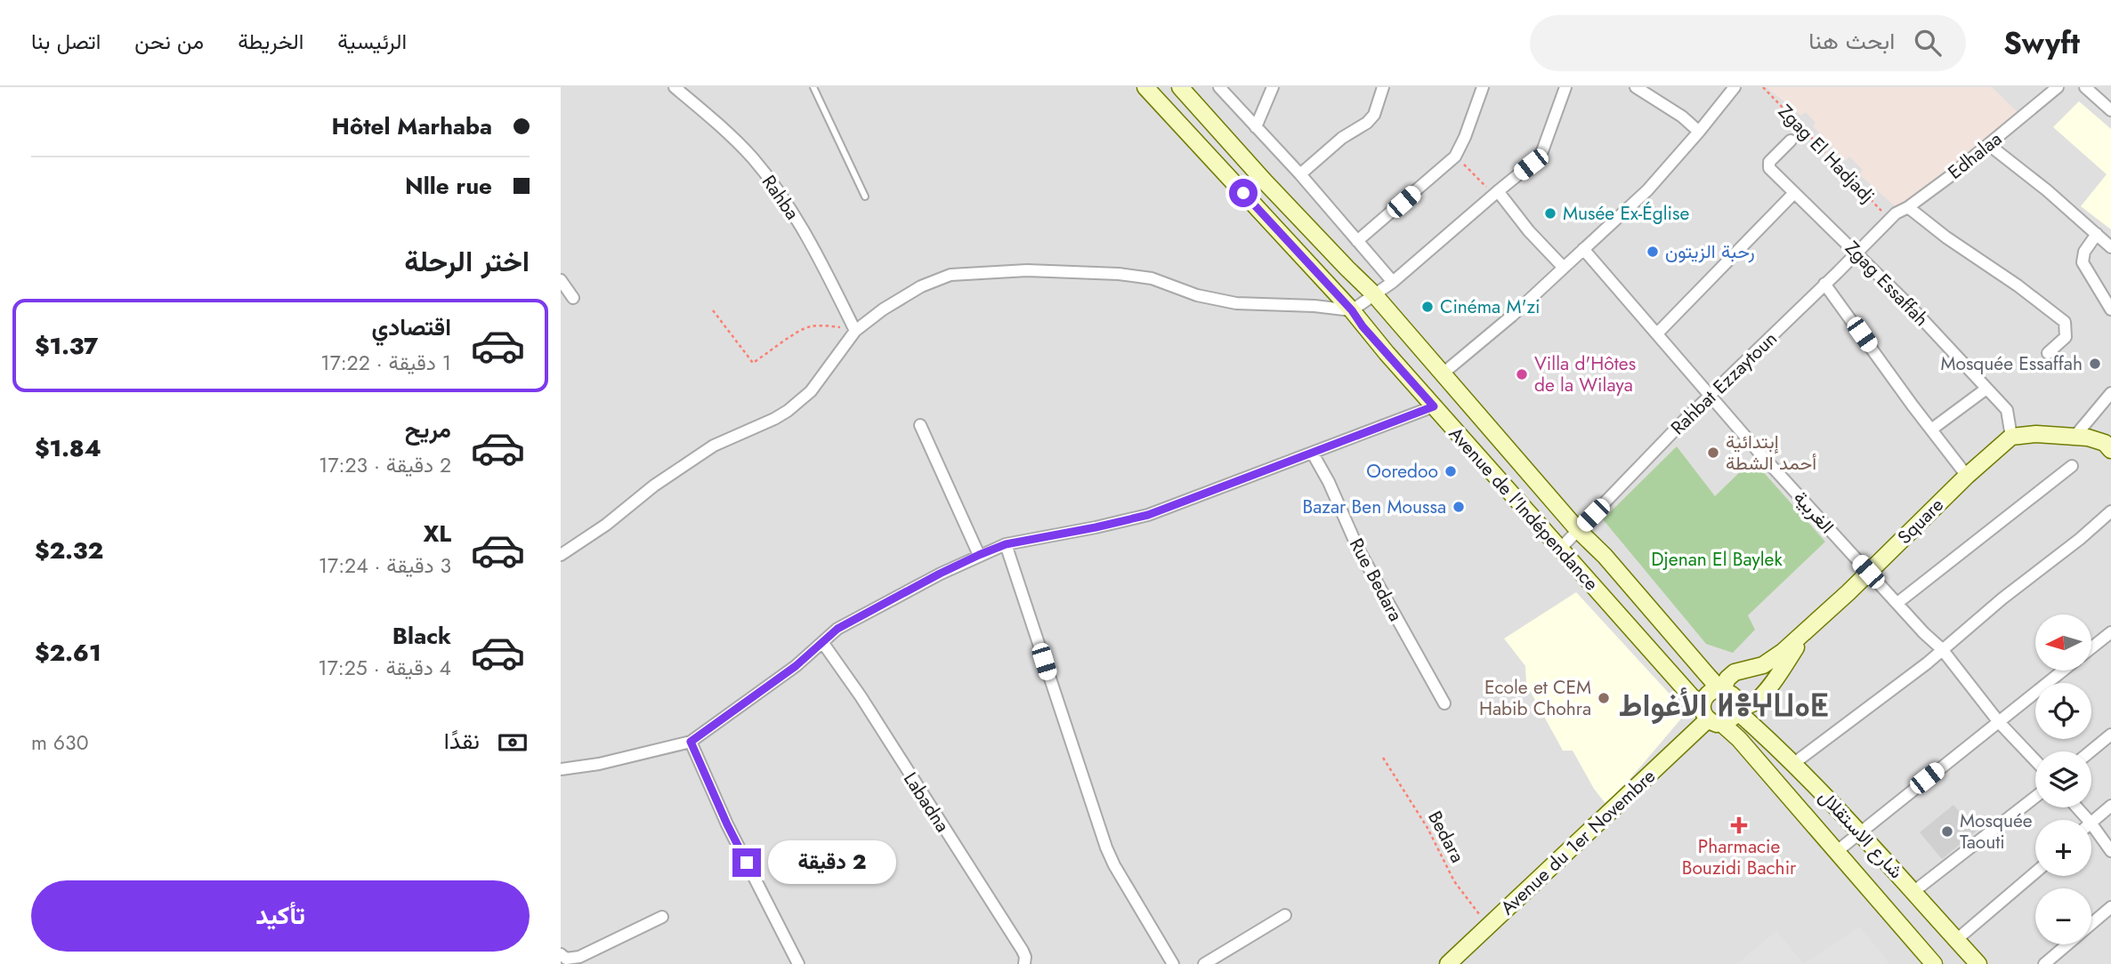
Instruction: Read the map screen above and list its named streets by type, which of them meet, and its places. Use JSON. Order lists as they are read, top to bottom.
{
  "streets": {
    "main road": [
      "Avenue de l'Indépendance",
      "Square",
      "شارع الاستقلال",
      "Avenue du 1er Novembre"
    ],
    "street": [
      "Edhalaa",
      "Rahba",
      "Zgag Essaffah",
      "Rahbat Ezzaytoun",
      "الغربية",
      "Rue Bedara",
      "Labadna"
    ],
    "path": ["Zgag El Hadjadj", "Bedara"]
  },
  "crossings": [
    ["Zgag El Hadjadj", "Edhalaa"],
    ["Zgag El Hadjadj", "Rahbat Ezzaytoun"],
    ["Edhalaa", "Rahbat Ezzaytoun"],
    ["Zgag Essaffah", "Rahbat Ezzaytoun"],
    ["Zgag Essaffah", "Square"],
    ["Rahbat Ezzaytoun", "Avenue de l'Indépendance"],
    ["Rahbat Ezzaytoun", "الغربية"],
    ["Avenue de l'Indépendance", "شارع الاستقلال"],
    ["Avenue de l'Indépendance", "Avenue du 1er Novembre"],
    ["الغربية", "Square"],
    ["شارع الاستقلال", "Avenue du 1er Novembre"],
    ["Bedara", "Avenue du 1er Novembre"]
  ],
  "districts": ["الأغواط ⵍⴻⵖⵡⴰⵟ"],
  "parks": ["Djenan El Baylek"],
  "places": {
    "other": [
      "Musée Ex-Église",
      "رحبة الزيتون",
      "Cinéma M'zi",
      "Mosquée Essaffah",
      "Villa d'Hôtes de la Wilaya",
      "إبتدائية أحمد الشطة",
      "Ooredoo",
      "Bazar Ben Moussa",
      "Ecole et CEM Habib Chohra",
      "Mosquée Taouti"
    ],
    "health": ["Pharmacie Bouzidi Bachir"]
  },
  "north": "left",
  "page": {
    "header": "Swyft",
    "search": "ابحث هنا",
    "nav": [
      "الرئيسية",
      "الخريطة",
      "من نحن",
      "اتصل بنا"
    ],
    "banner": ["Hôtel Marhaba", "Nlle rue"],
    "heading": "اختر الرحلة",
    "list": [
      {
        "name": "اقتصادي",
        "note": "1 دقيقة · 17:22",
        "value": "$1.37"
      },
      {
        "name": "مريح",
        "note": "2 دقيقة · 17:23",
        "value": "$1.84"
      },
      {
        "name": "XL",
        "note": "3 دقيقة · 17:24",
        "value": "$2.32"
      },
      {
        "name": "Black",
        "note": "4 دقيقة · 17:25",
        "value": "$2.61"
      }
    ],
    "map_buttons": ["+", "−"],
    "pay": ["نقدًا", "630 m"],
    "bubble": "2 دقيقة",
    "buttons": "تأكيد"
  }
}
